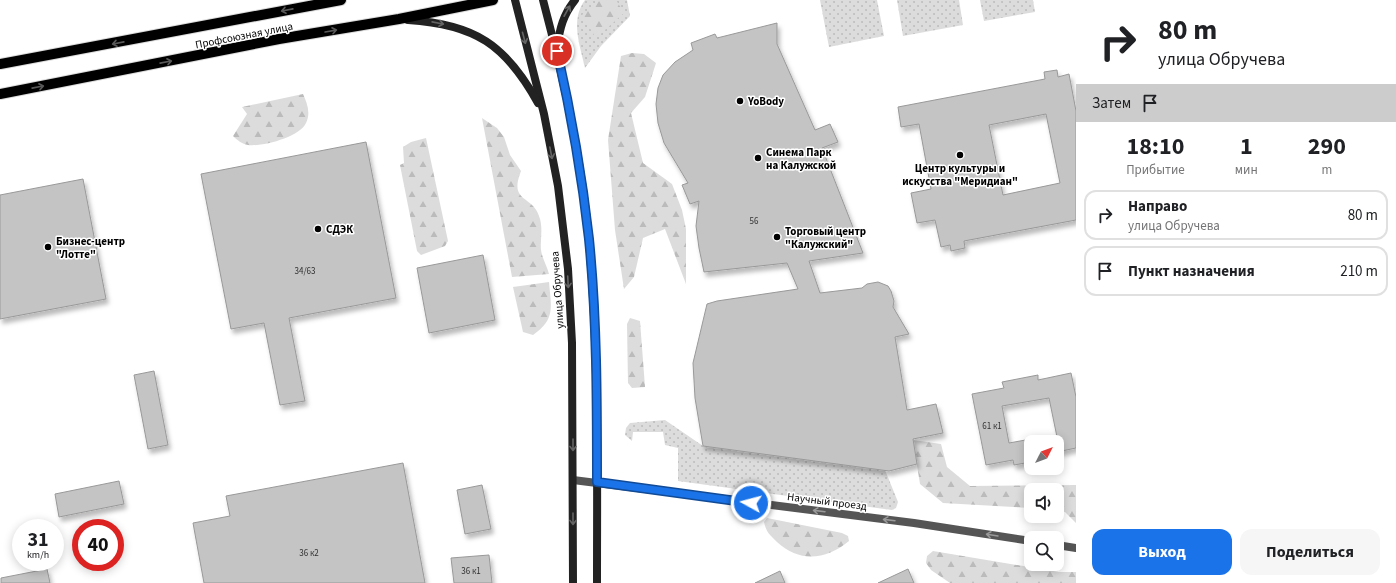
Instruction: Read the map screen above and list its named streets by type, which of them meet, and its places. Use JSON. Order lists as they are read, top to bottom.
{
  "streets": {
    "main road": ["Профсоюзная улица", "улица Обручева"],
    "street": ["Научный проезд"]
  },
  "crossings": [
    ["улица Обручева", "Научный проезд"]
  ],
  "one_way": ["Научный проезд"],
  "places": [
    "YoBody",
    "Центр культуры и искусства \"Меридиан\"",
    "Синема Парк на Калужской",
    "СДЭК",
    "Торговый центр \"Калужский\"",
    "Бизнес-центр \"Лотте\""
  ],
  "house_numbers": [
    "56",
    "34/63",
    "61 к1",
    "36 к2",
    "36 к1"
  ],
  "north": "top right",
  "page": {
    "turn": ["80 m", "улица Обручева"],
    "then": "Затем",
    "eta": [
      "18:10",
      "Прибытие",
      "1",
      "мин",
      "290",
      "m"
    ],
    "list": [
      {
        "name": "Направо",
        "note": "улица Обручева",
        "value": "80 m"
      },
      {
        "name": "Пункт назначения",
        "value": "210 m"
      }
    ],
    "speed": "31 km/h",
    "limit": "40",
    "buttons": ["Выход", "Поделиться"]
  }
}
